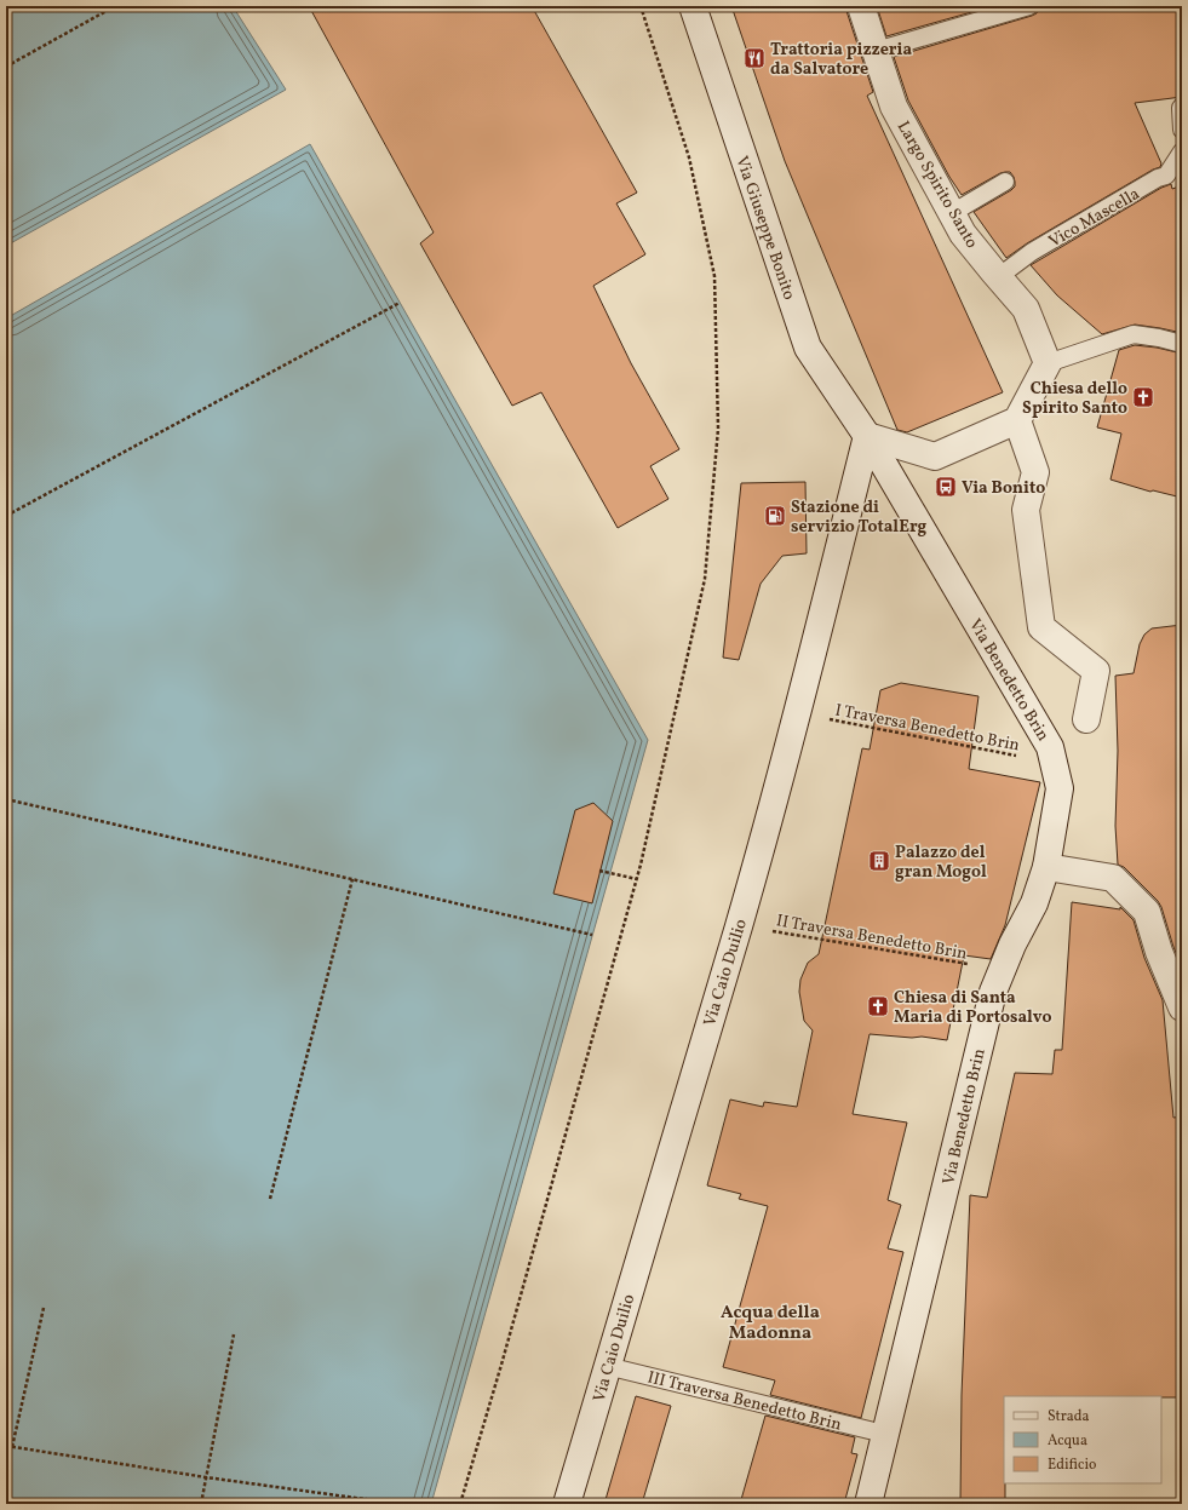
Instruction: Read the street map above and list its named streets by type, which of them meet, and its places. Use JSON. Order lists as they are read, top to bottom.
{
  "streets": {
    "street": [
      "Largo Spirito Santo",
      "Via Giuseppe Bonito",
      "Via Benedetto Brin",
      "Via Caio Duilio"
    ],
    "lane": ["Vico Mascella", "III Traversa Benedetto Brin"],
    "path": ["I Traversa Benedetto Brin", "II Traversa Benedetto Brin"]
  },
  "crossings": [
    ["Largo Spirito Santo", "Vico Mascella"],
    ["Via Giuseppe Bonito", "Via Benedetto Brin"],
    ["Via Giuseppe Bonito", "Via Caio Duilio"],
    ["Via Benedetto Brin", "I Traversa Benedetto Brin"],
    ["Via Benedetto Brin", "II Traversa Benedetto Brin"],
    ["Via Benedetto Brin", "Via Caio Duilio"],
    ["Via Benedetto Brin", "III Traversa Benedetto Brin"],
    ["I Traversa Benedetto Brin", "Via Caio Duilio"],
    ["II Traversa Benedetto Brin", "Via Caio Duilio"],
    ["Via Caio Duilio", "III Traversa Benedetto Brin"]
  ],
  "districts": ["Acqua della Madonna"],
  "places": {
    "restaurant": ["Trattoria pizzeria da Salvatore"],
    "church": ["Chiesa dello Spirito Santo", "Chiesa di Santa Maria di Portosalvo"],
    "bus stop": ["Via Bonito"],
    "fuel station": ["Stazione di servizio TotalErg"],
    "building": ["Palazzo del gran Mogol"]
  },
  "legend": ["Strada", "Acqua", "Edificio"]
}
